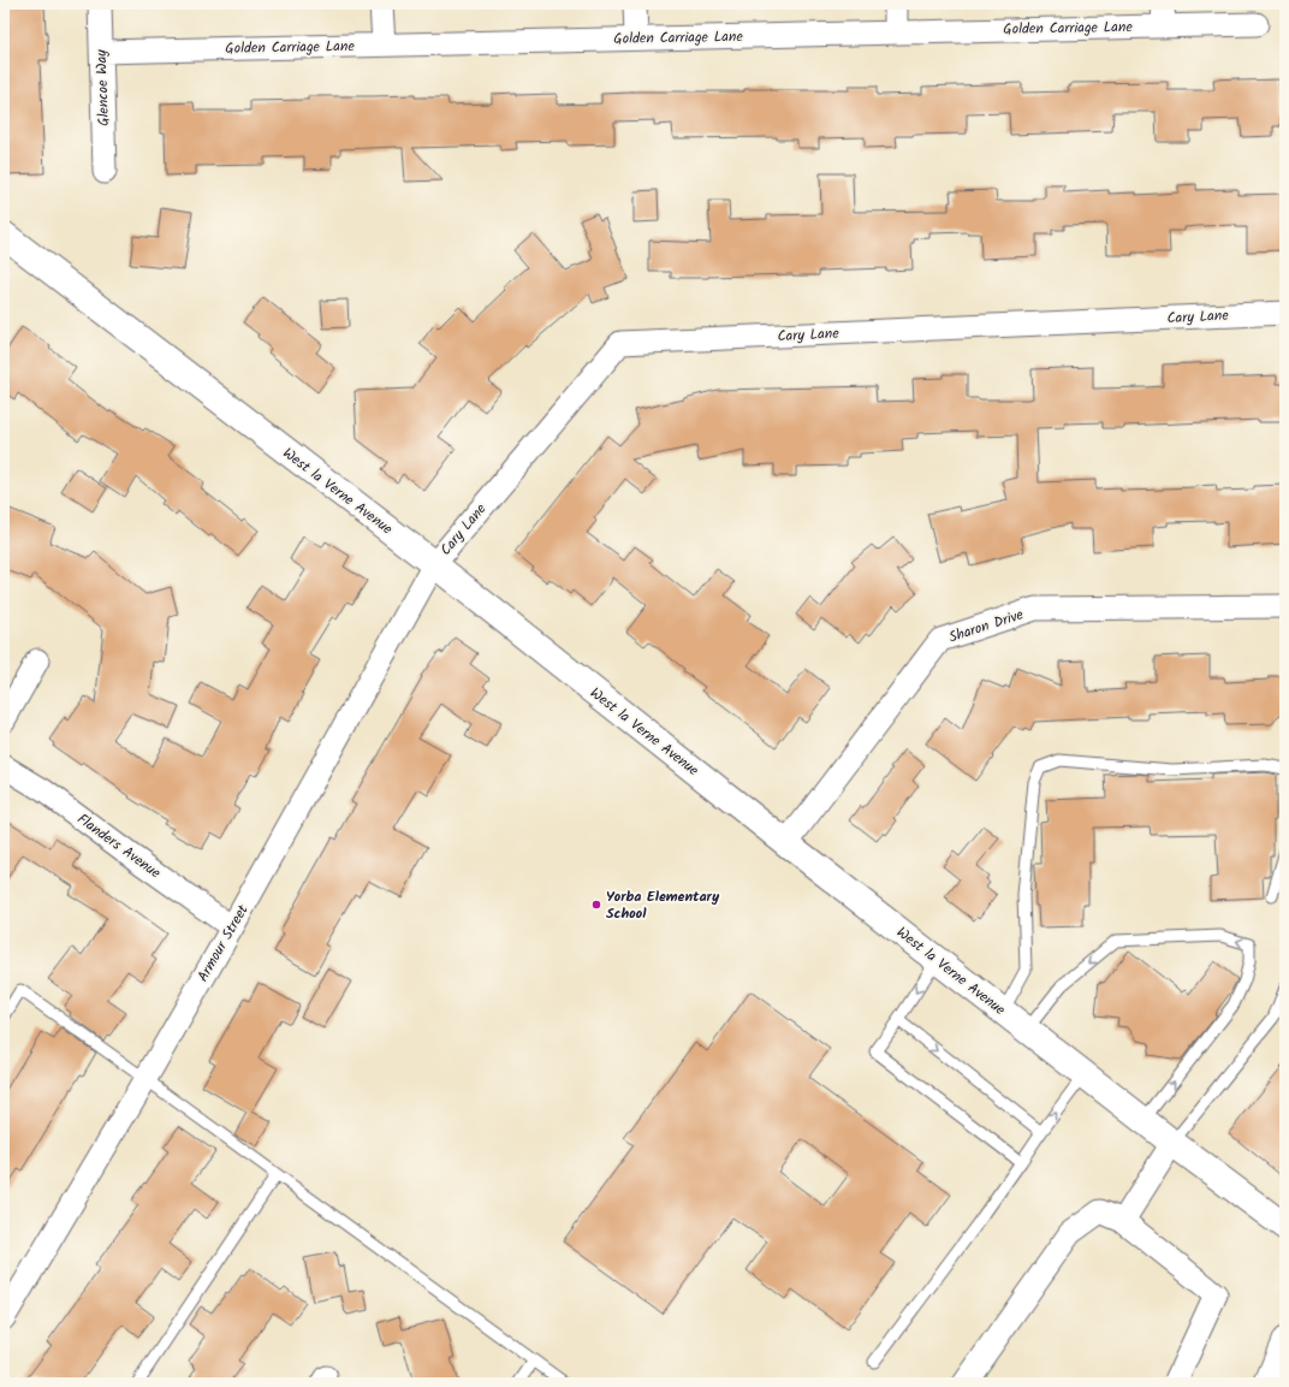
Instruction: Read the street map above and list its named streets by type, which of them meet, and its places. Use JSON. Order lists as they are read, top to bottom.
{
  "streets": {
    "main road": ["West la Verne Avenue"],
    "street": [
      "Golden Carriage Lane",
      "Glencoe Way",
      "Cary Lane",
      "Sharon Drive",
      "Flanders Avenue",
      "Armour Street"
    ]
  },
  "crossings": [
    ["Golden Carriage Lane", "Glencoe Way"],
    ["Cary Lane", "West la Verne Avenue"],
    ["Cary Lane", "Armour Street"],
    ["West la Verne Avenue", "Sharon Drive"],
    ["West la Verne Avenue", "Armour Street"],
    ["Flanders Avenue", "Armour Street"]
  ],
  "places": ["Yorba Elementary School"]
}
